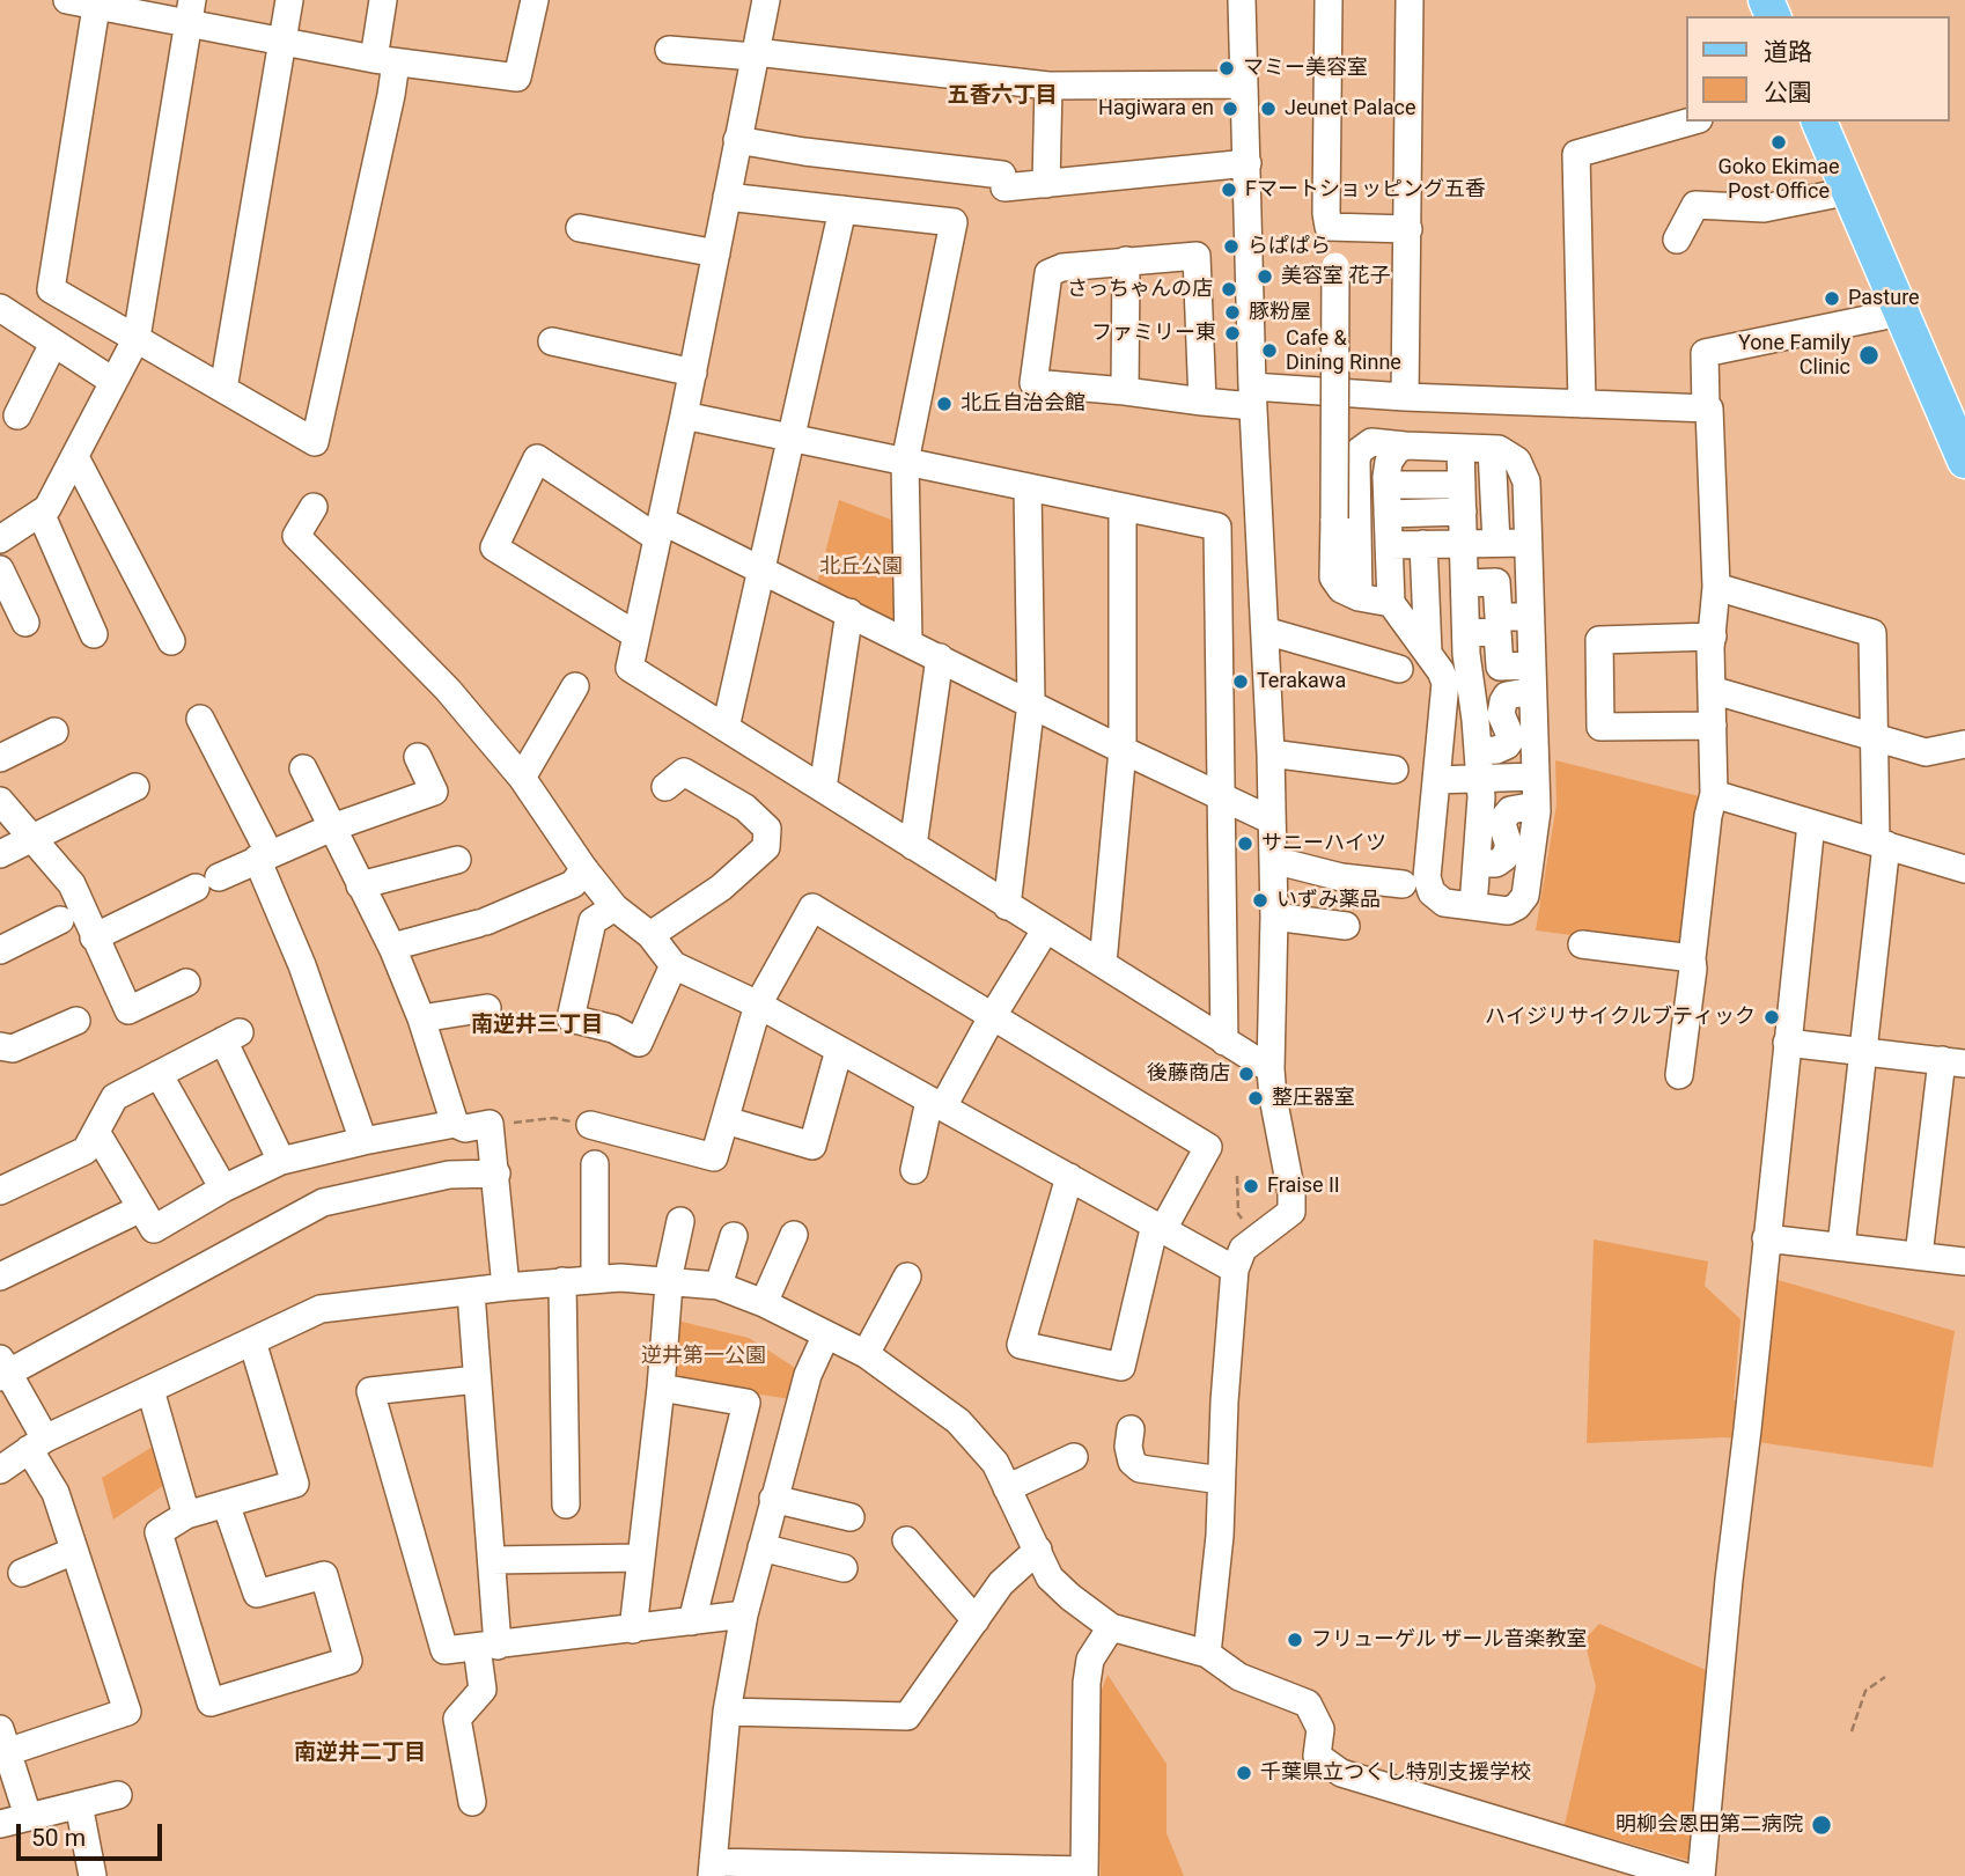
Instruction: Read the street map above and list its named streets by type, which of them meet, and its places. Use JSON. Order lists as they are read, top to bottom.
{
  "districts": ["五香六丁目", "南逆井三丁目", "南逆井二丁目"],
  "parks": ["北丘公園", "逆井第一公園"],
  "places": [
    "マミー美容室",
    "Hagiwara en",
    "Jeunet Palace",
    "Goko Ekimae Post Office",
    "Fマートショッピング五香",
    "らぱぱら",
    "美容室 花子",
    "さっちゃんの店",
    "Pasture",
    "豚粉屋",
    "ファミリー東",
    "Cafe & Dining Rinne",
    "Yone Family Clinic",
    "北丘自治会館",
    "Terakawa",
    "サニーハイツ",
    "いずみ薬品",
    "ハイジリサイクルブティック",
    "後藤商店",
    "整圧器室",
    "Fraise II",
    "フリューゲル ザール音楽教室",
    "千葉県立つくし特別支援学校",
    "明柳会恩田第二病院"
  ],
  "legend": ["道路", "公園"],
  "scale_bar": "50 m"
}
